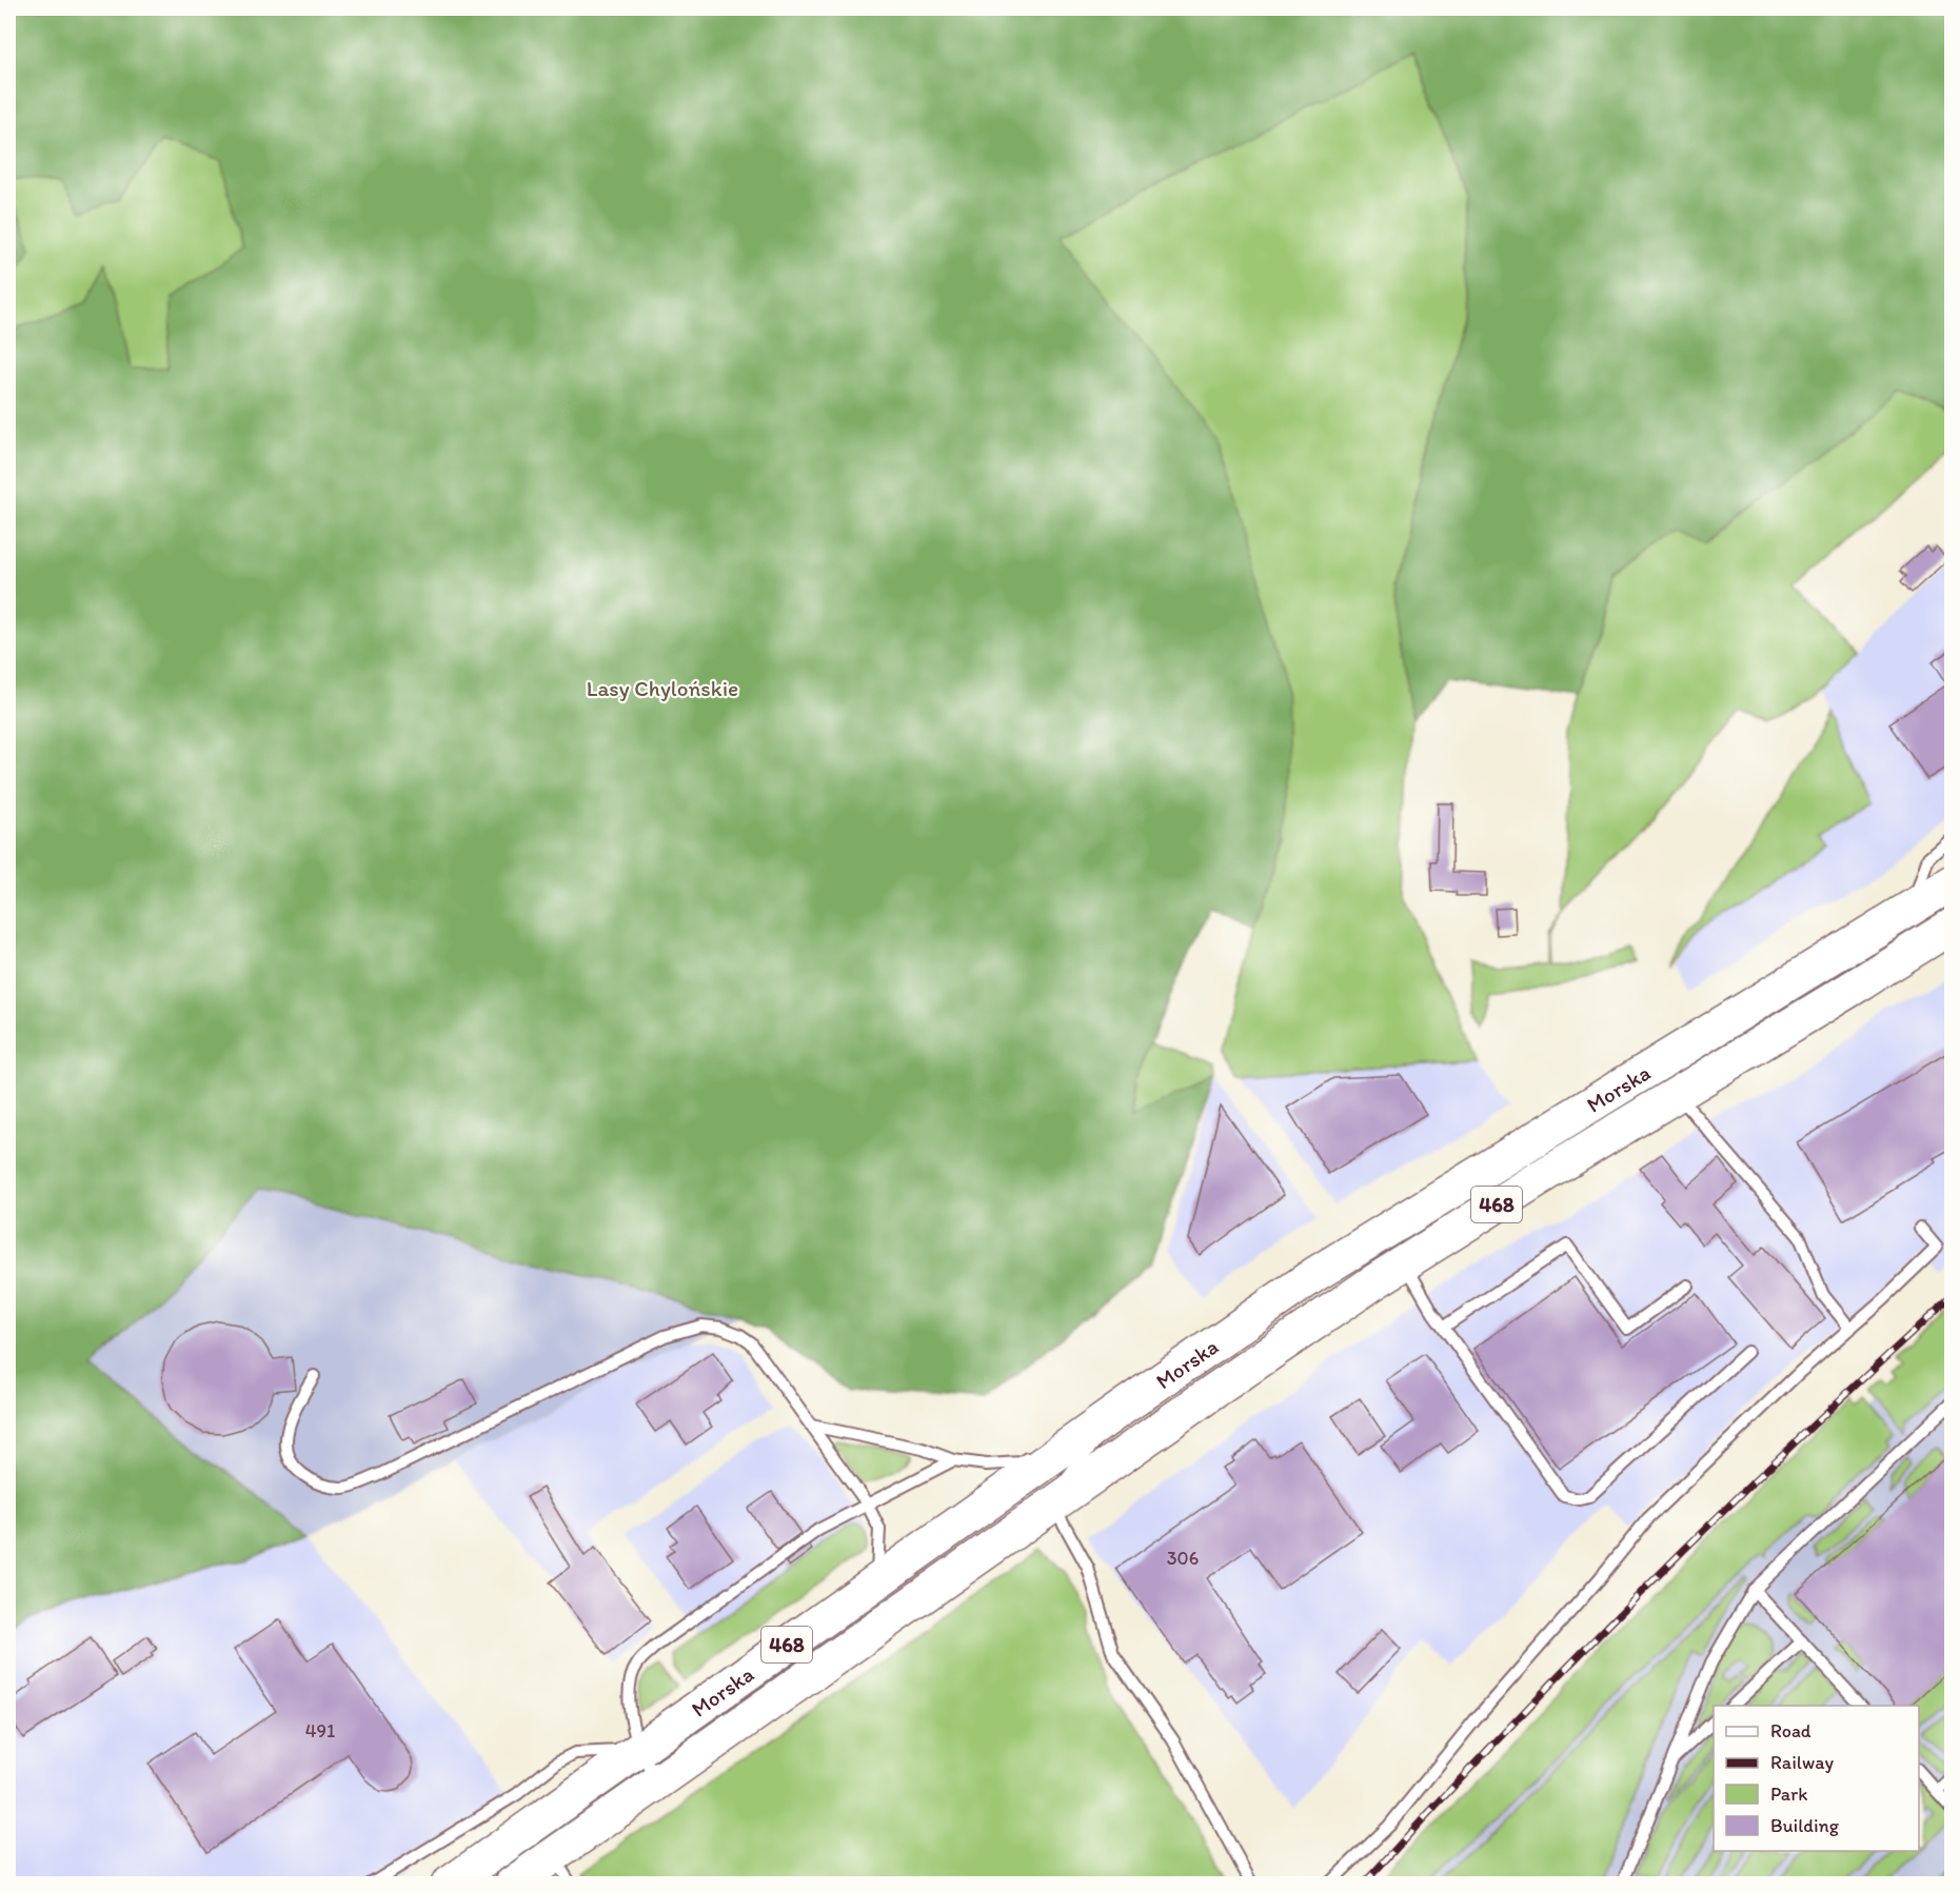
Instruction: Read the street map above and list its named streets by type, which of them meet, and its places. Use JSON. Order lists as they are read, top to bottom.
{
  "streets": {
    "main road": ["Morska", "468"]
  },
  "parks": ["Lasy Chylońskie"],
  "house_numbers": ["306", "491"],
  "legend": [
    "Road",
    "Railway",
    "Park",
    "Building"
  ]
}
